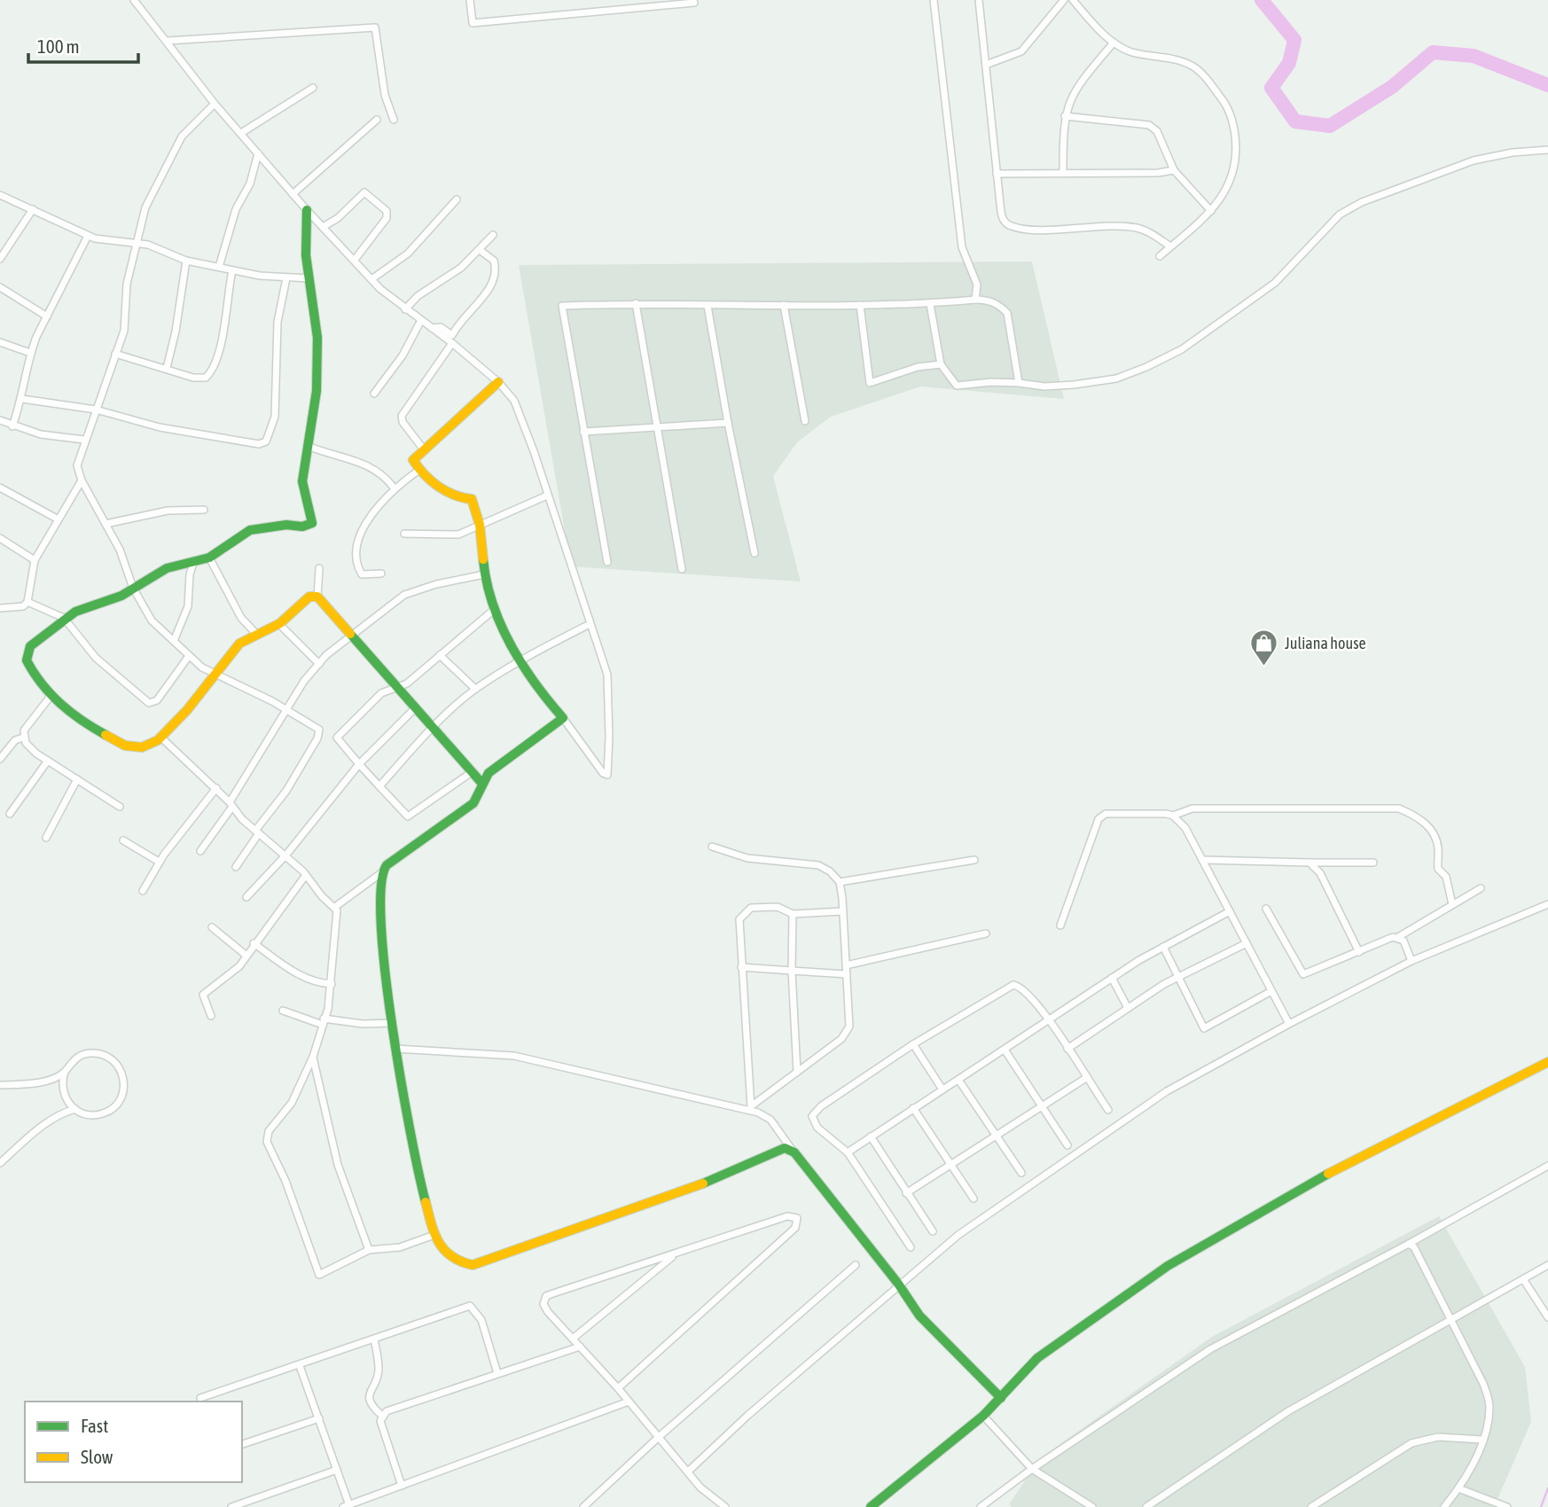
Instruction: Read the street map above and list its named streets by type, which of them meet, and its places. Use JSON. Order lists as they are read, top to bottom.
{
  "places": {
    "shop": ["Juliana house"]
  },
  "legend": ["Fast", "Slow"],
  "scale_bar": "100 m"
}
